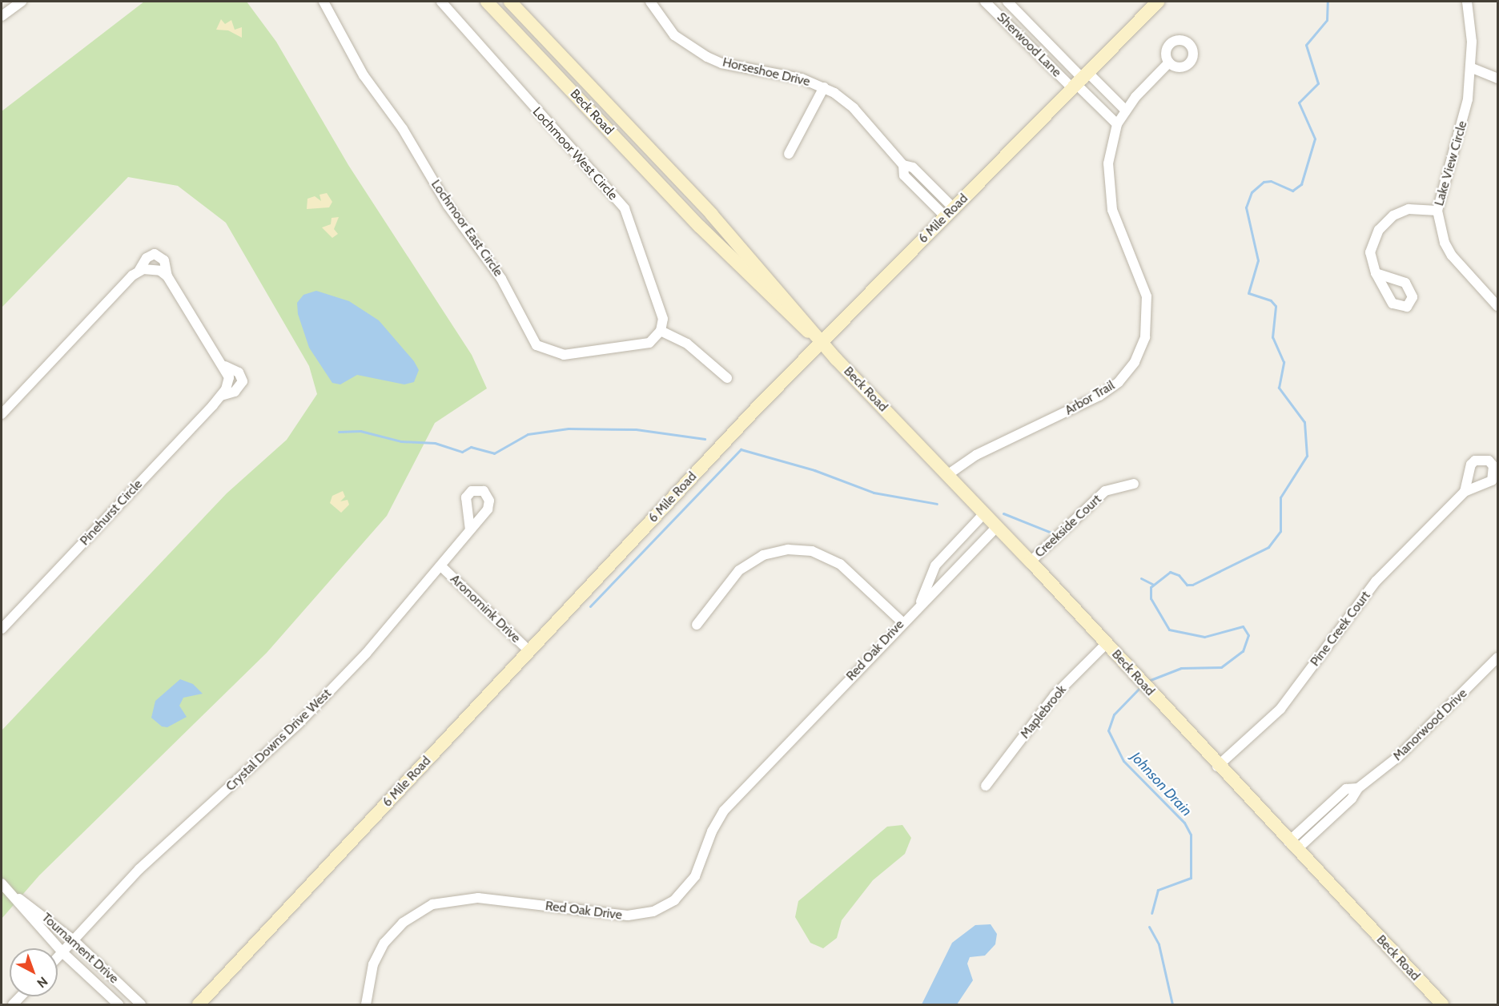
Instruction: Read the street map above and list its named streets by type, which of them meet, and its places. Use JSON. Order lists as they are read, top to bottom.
{
  "streets": {
    "main road": ["Beck Road", "6 Mile Road"],
    "street": [
      "Sherwood Lane",
      "Horseshoe Drive",
      "Lochmoor West Circle",
      "Lake View Circle",
      "Lochmoor East Circle",
      "Arbor Trail",
      "Pinehurst Circle",
      "Creekside Court",
      "Aronomink Drive",
      "Pine Creek Court",
      "Red Oak Drive",
      "Maplebrook",
      "Manorwood Drive",
      "Crystal Downs Drive West",
      "Tournament Drive"
    ]
  },
  "crossings": [
    ["Sherwood Lane", "6 Mile Road"],
    ["Horseshoe Drive", "6 Mile Road"],
    ["Beck Road", "6 Mile Road"],
    ["Beck Road", "Arbor Trail"],
    ["Beck Road", "Creekside Court"],
    ["Beck Road", "Pine Creek Court"],
    ["Beck Road", "Red Oak Drive"],
    ["Beck Road", "Maplebrook"],
    ["Beck Road", "Manorwood Drive"],
    ["Lochmoor West Circle", "Lochmoor East Circle"],
    ["6 Mile Road", "Aronomink Drive"],
    ["Aronomink Drive", "Crystal Downs Drive West"],
    ["Crystal Downs Drive West", "Tournament Drive"]
  ],
  "water": ["Johnson Drain"],
  "north": "bottom right"
}
